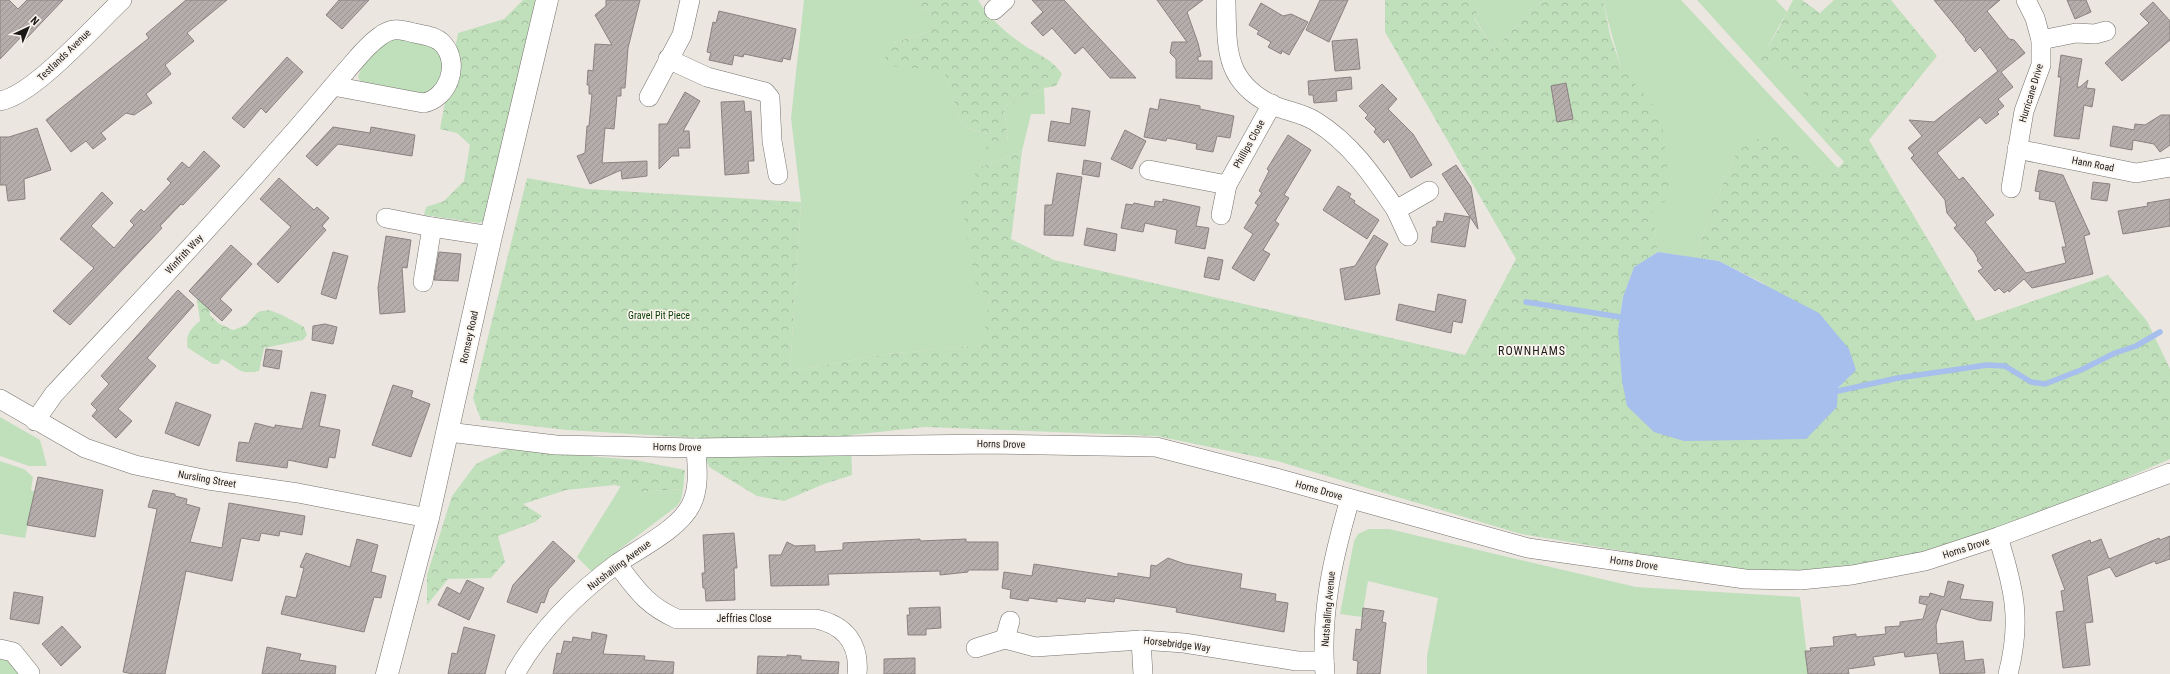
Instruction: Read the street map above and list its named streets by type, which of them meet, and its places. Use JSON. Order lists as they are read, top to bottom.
{
  "streets": {
    "main road": ["Romsey Road"],
    "street": [
      "Testlands Avenue",
      "Hurricane Drive",
      "Phillips Close",
      "Hann Road",
      "Winfrith Way",
      "Horns Drove",
      "Nursling Street",
      "Nutshalling Avenue",
      "Jeffries Close",
      "Horsebridge Way"
    ]
  },
  "crossings": [
    ["Hurricane Drive", "Hann Road"],
    ["Winfrith Way", "Nursling Street"],
    ["Romsey Road", "Horns Drove"],
    ["Romsey Road", "Nursling Street"],
    ["Horns Drove", "Nutshalling Avenue"],
    ["Nutshalling Avenue", "Jeffries Close"],
    ["Nutshalling Avenue", "Horsebridge Way"]
  ],
  "districts": ["ROWNHAMS"],
  "parks": ["Gravel Pit Piece"],
  "north": "top right"
}
